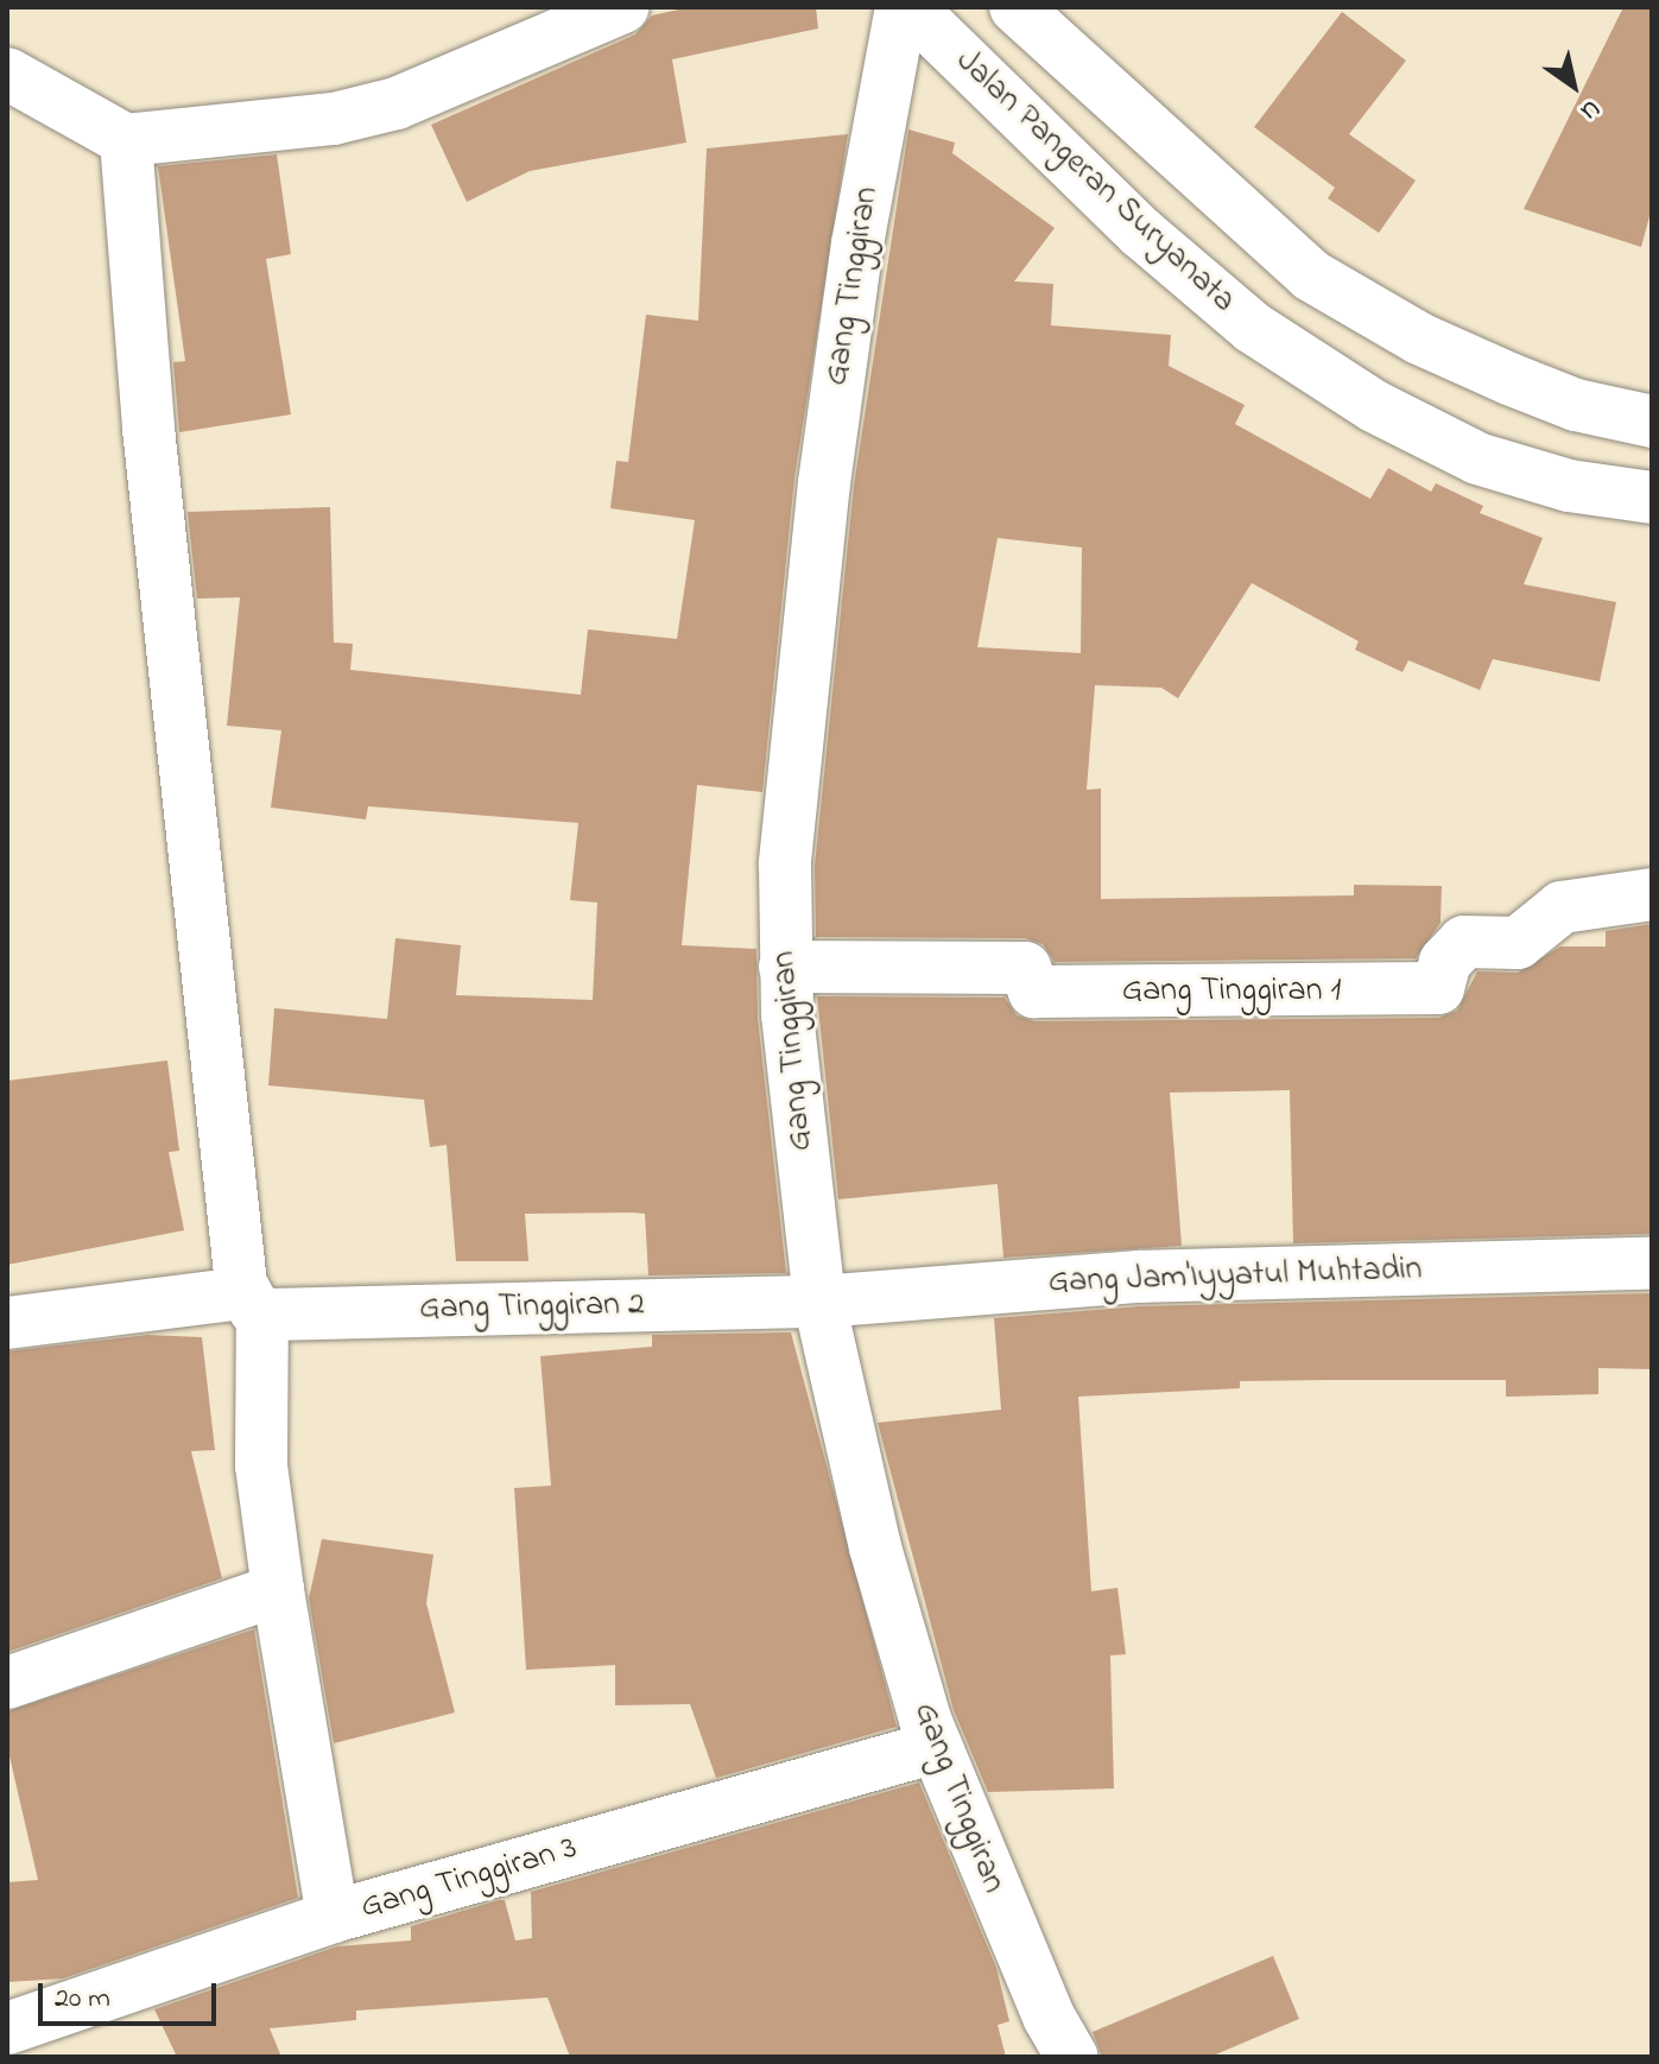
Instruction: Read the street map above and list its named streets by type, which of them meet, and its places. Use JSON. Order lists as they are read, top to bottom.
{
  "streets": {
    "street": [
      "Jalan Pangeran Suryanata",
      "Gang Tinggiran",
      "Gang Tinggiran 1",
      "Gang Jam'Iyyatul Muhtadin",
      "Gang Tinggiran 2",
      "Gang Tinggiran 3"
    ]
  },
  "crossings": [
    ["Gang Tinggiran", "Gang Tinggiran 1"],
    ["Gang Tinggiran", "Gang Jam'Iyyatul Muhtadin"],
    ["Gang Tinggiran", "Gang Tinggiran 2"],
    ["Gang Tinggiran", "Gang Tinggiran 3"],
    ["Gang Jam'Iyyatul Muhtadin", "Gang Tinggiran 2"]
  ],
  "scale_bar": "20 m",
  "north": "bottom right"
}
